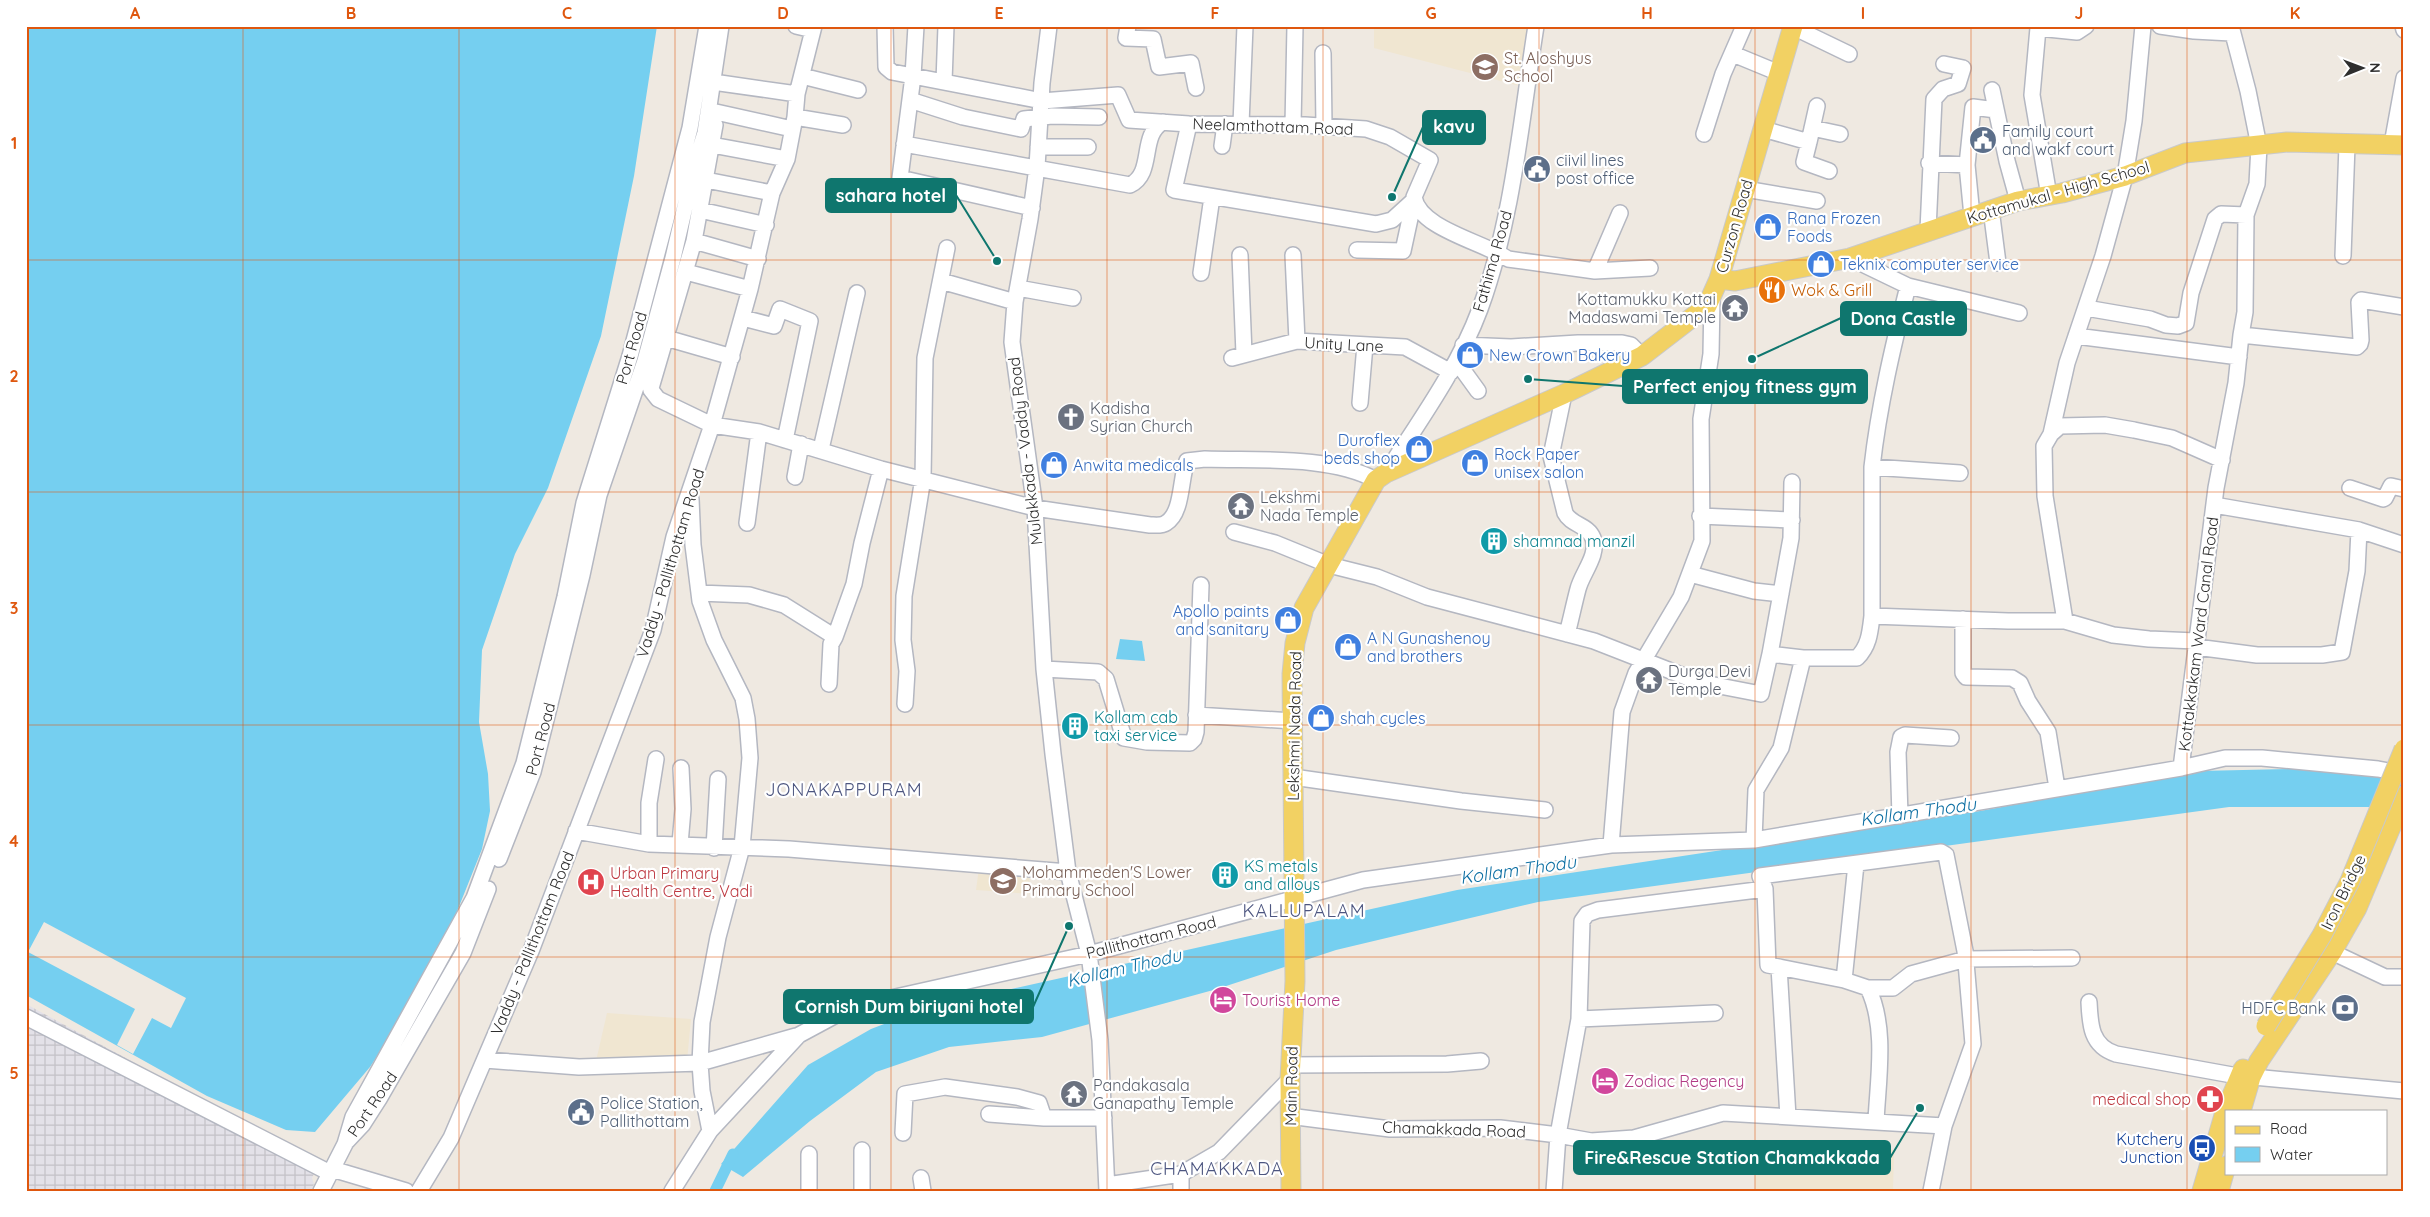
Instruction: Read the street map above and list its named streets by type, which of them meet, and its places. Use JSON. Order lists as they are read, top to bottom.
{
  "streets": {
    "main road": [
      "Kottamukal - High School",
      "Curzon Road",
      "Lekshmi Nada Road",
      "Iron Bridge",
      "Main Road"
    ],
    "street": [
      "Neelamthottam Road",
      "Fathima Road",
      "Unity Lane",
      "Port Road",
      "Mulakkada - Vaddy Road",
      "Vaddy - Pallithottam Road",
      "Kottakkakam Ward Canal Road",
      "Pallithottam Road",
      "Chamakkada Road"
    ]
  },
  "crossings": [
    ["Neelamthottam Road", "Mulakkada - Vaddy Road"],
    ["Kottamukal - High School", "Curzon Road"],
    ["Kottamukal - High School", "Kottakkakam Ward Canal Road"],
    ["Curzon Road", "Fathima Road"],
    ["Curzon Road", "Lekshmi Nada Road"],
    ["Fathima Road", "Unity Lane"],
    ["Fathima Road", "Lekshmi Nada Road"],
    ["Mulakkada - Vaddy Road", "Pallithottam Road"],
    ["Kottakkakam Ward Canal Road", "Lekshmi Nada Road"],
    ["Kottakkakam Ward Canal Road", "Pallithottam Road"],
    ["Kottakkakam Ward Canal Road", "Main Road"],
    ["Lekshmi Nada Road", "Pallithottam Road"],
    ["Lekshmi Nada Road", "Main Road"],
    ["Pallithottam Road", "Main Road"],
    ["Main Road", "Chamakkada Road"]
  ],
  "districts": ["JONAKAPPURAM", "KALLUPALAM", "CHAMAKKADA"],
  "water": ["Kollam Thodu"],
  "places": {
    "school or university": ["St. Aloshyus School", "Mohammeden'S Lower Primary School"],
    "public building": ["Family court and wakf court", "ciivil lines post office", "Police Station, Pallithottam"],
    "other": [
      "kavu",
      "sahara hotel",
      "Dona Castle",
      "Perfect enjoy fitness gym",
      "Cornish Dum biriyani hotel",
      "Fire&Rescue Station Chamakkada"
    ],
    "shop": [
      "Rana Frozen Foods",
      "Teknix computer service",
      "New Crown Bakery",
      "Duroflex beds shop",
      "Rock Paper unisex salon",
      "Anwita medicals",
      "Apollo paints and sanitary",
      "A N Gunashenoy and brothers",
      "shah cycles"
    ],
    "restaurant": ["Wok & Grill"],
    "temple": [
      "Kottamukku Kottai Madaswami Temple",
      "Lekshmi Nada Temple",
      "Durga Devi Temple",
      "Pandakasala Ganapathy Temple"
    ],
    "church": ["Kadisha Syrian Church"],
    "building": ["shamnad manzil", "Kollam cab taxi service", "KS metals and alloys"],
    "hospital": ["Urban Primary Health Centre, Vadi"],
    "hotel": ["Tourist Home", "Zodiac Regency"],
    "bank": ["HDFC Bank"],
    "pharmacy": ["medical shop"],
    "bus stop": ["Kutchery Junction"]
  },
  "legend": ["Road", "Water"],
  "north": "right",
  "grid": {
    "columns": [
      "A",
      "B",
      "C",
      "D",
      "E",
      "F",
      "G",
      "H",
      "I",
      "J",
      "K"
    ],
    "rows": [
      "1",
      "2",
      "3",
      "4",
      "5"
    ]
  }
}
